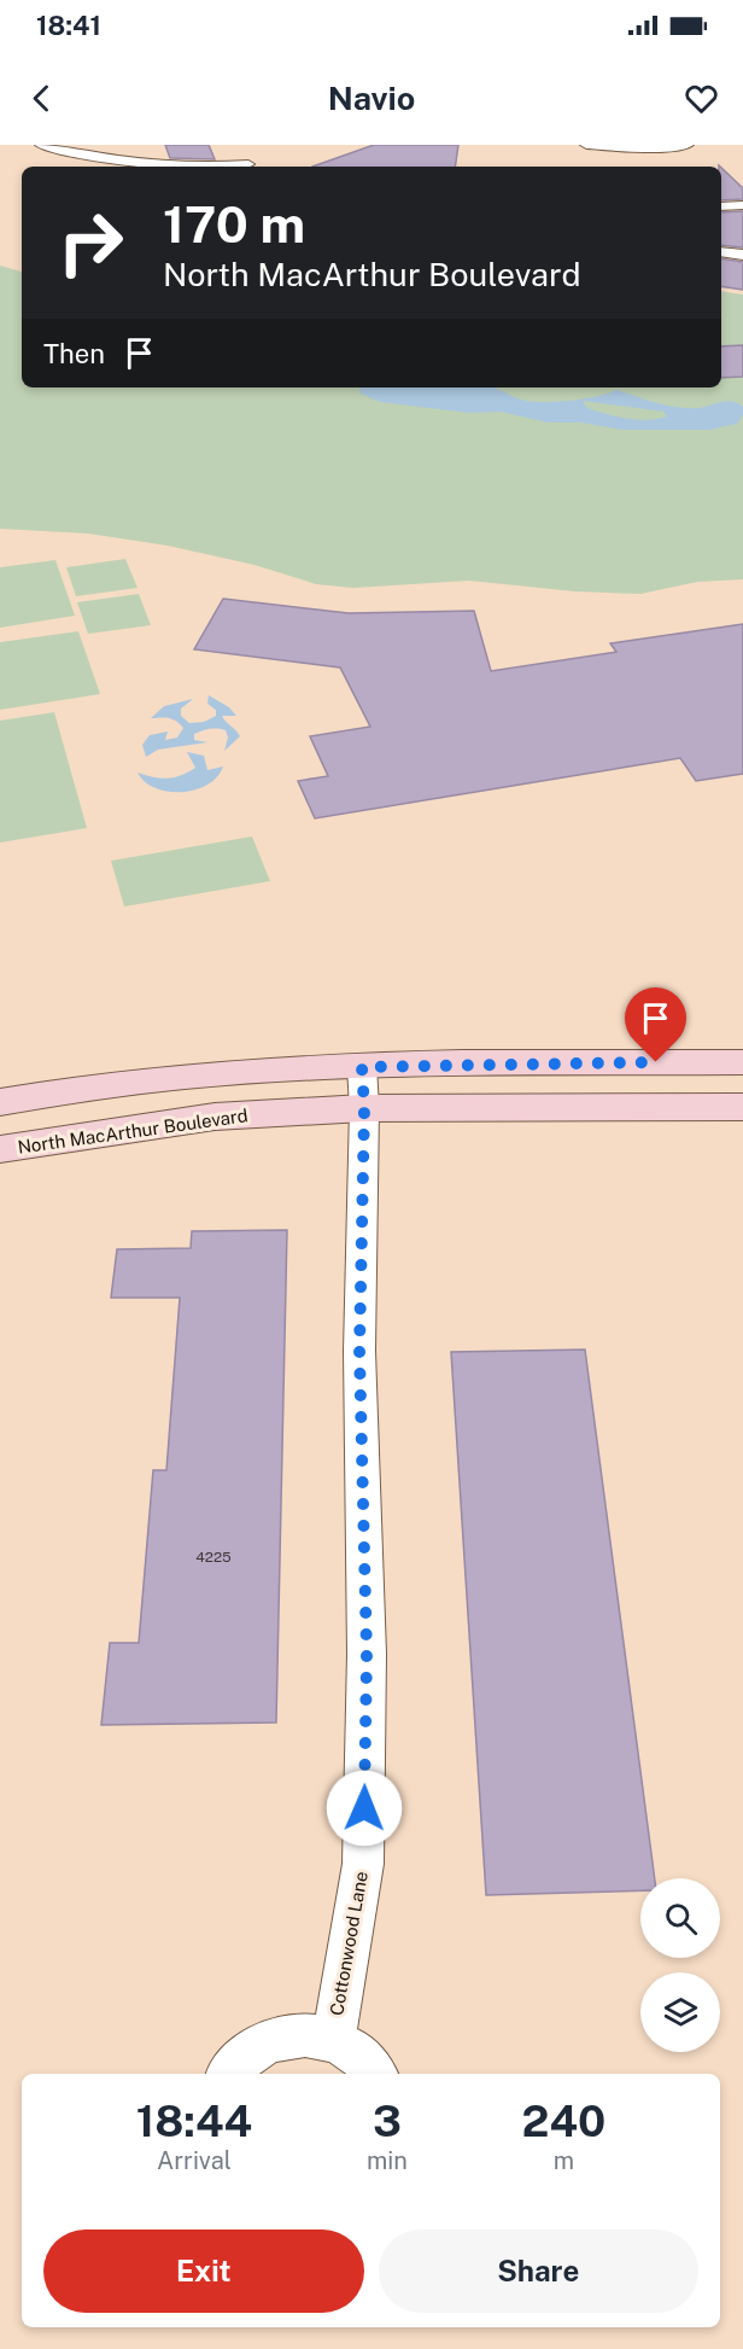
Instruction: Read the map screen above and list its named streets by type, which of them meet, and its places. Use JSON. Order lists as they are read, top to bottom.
{
  "streets": {
    "main road": ["North MacArthur Boulevard"],
    "street": ["Cottonwood Lane"]
  },
  "crossings": [
    ["North MacArthur Boulevard", "Cottonwood Lane"]
  ],
  "house_numbers": ["4225"],
  "page": {
    "status": "18:41",
    "header": "Navio",
    "turn": ["170 m", "North MacArthur Boulevard"],
    "then": "Then",
    "eta": [
      "18:44",
      "Arrival",
      "3",
      "min",
      "240",
      "m"
    ],
    "buttons": ["Exit", "Share"]
  }
}
